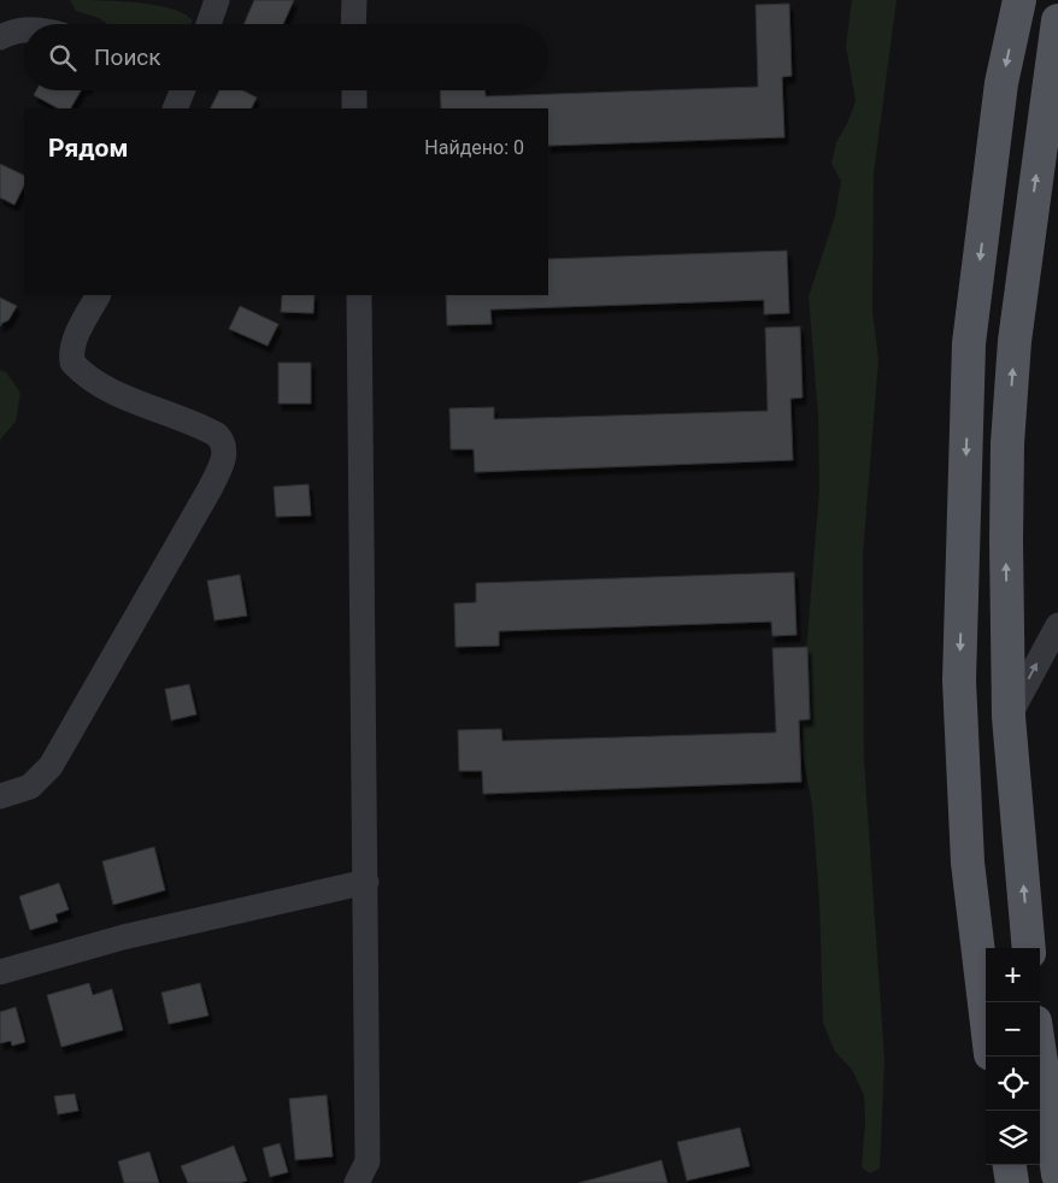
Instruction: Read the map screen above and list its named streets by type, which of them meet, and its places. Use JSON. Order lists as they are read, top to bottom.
{
  "page": {
    "search": "Поиск",
    "heading": ["Рядом", "Найдено: 0"],
    "map_buttons": ["+", "−"]
  }
}
